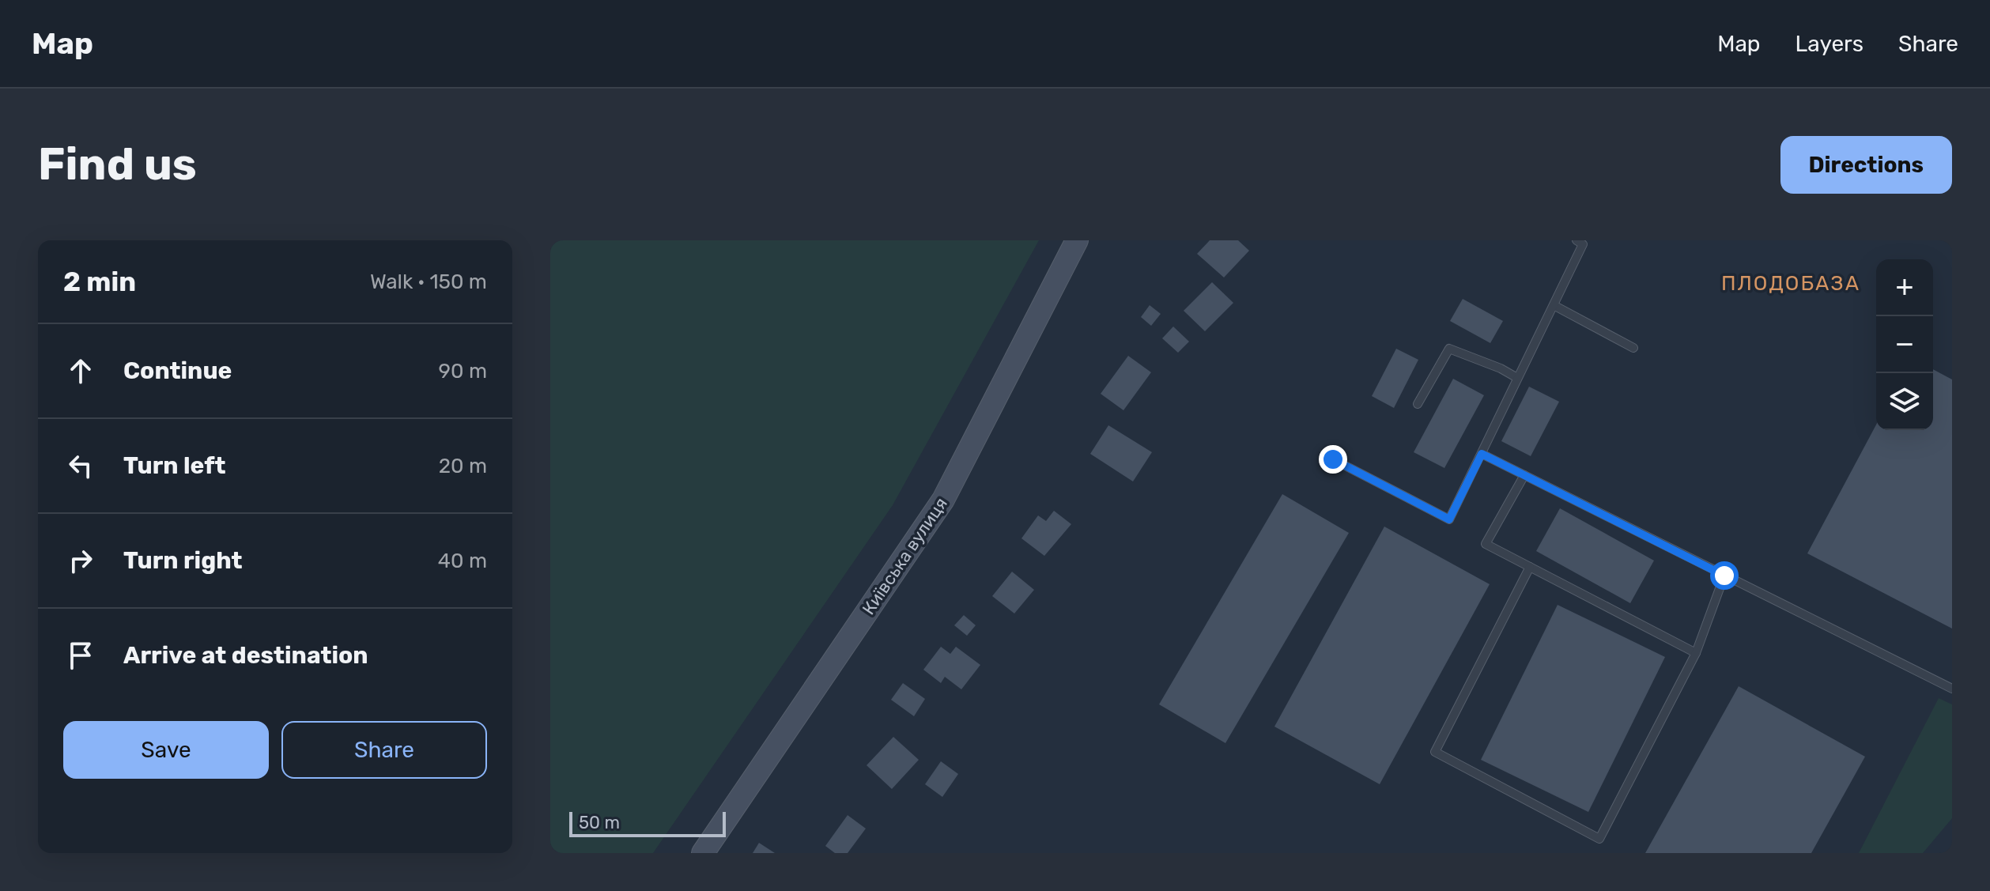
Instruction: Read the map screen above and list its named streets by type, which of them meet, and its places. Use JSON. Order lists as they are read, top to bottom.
{
  "streets": {
    "main road": ["Київська вулиця"]
  },
  "districts": ["ПЛОДОБАЗА"],
  "scale_bar": "50 m",
  "page": {
    "header": "Map",
    "nav": ["Map", "Layers", "Share"],
    "buttons": [
      "Directions",
      ["Save", "Share"]
    ],
    "title": "Find us",
    "heading": ["2 min", "Walk · 150 m"],
    "map_buttons": ["+", "−"],
    "list": [
      ["Continue", "90 m"],
      ["Turn left", "20 m"],
      ["Turn right", "40 m"],
      "Arrive at destination"
    ],
    "scale": "50 m"
  }
}
